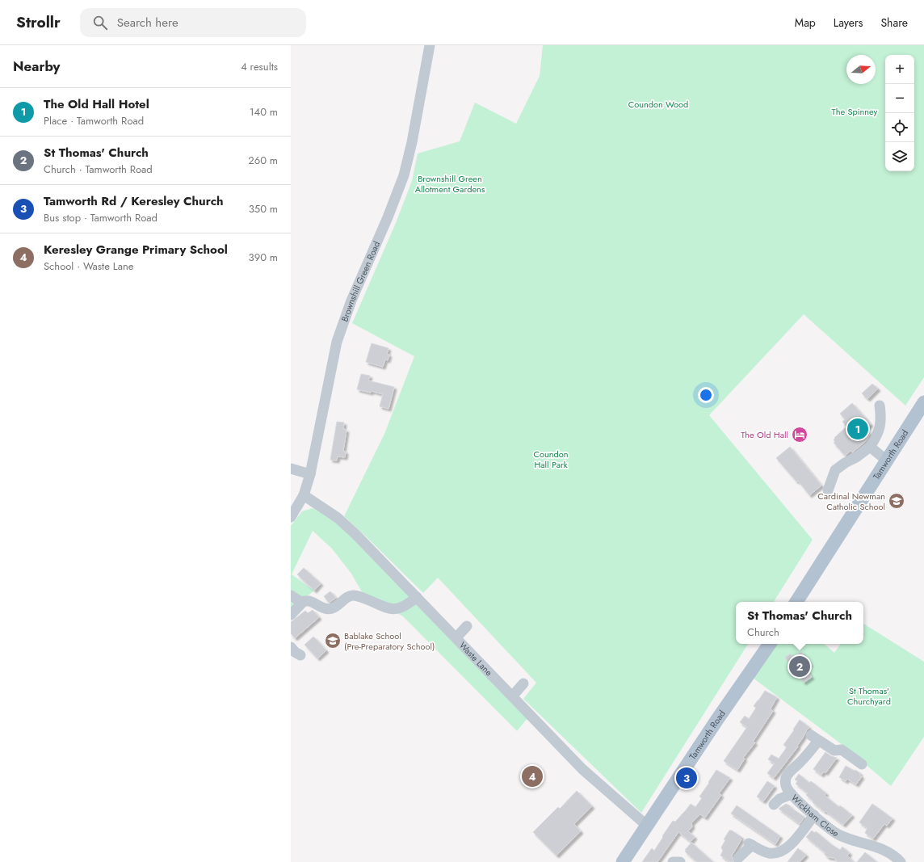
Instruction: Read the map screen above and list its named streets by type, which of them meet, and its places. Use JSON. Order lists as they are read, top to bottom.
{
  "streets": {
    "main road": ["Tamworth Road"],
    "street": ["Brownshill Green Road", "Waste Lane", "Wickham Close"]
  },
  "crossings": [
    ["Brownshill Green Road", "Waste Lane"],
    ["Tamworth Road", "Waste Lane"]
  ],
  "parks": [
    "Coundon Wood",
    "The Spinney",
    "Brownshill Green Allotment Gardens",
    "Coundon Hall Park",
    "St Thomas' Churchyard"
  ],
  "places": {
    "hotel": ["The Old Hall"],
    "school or university": ["Cardinal Newman Catholic School", "Bablake School (Pre-Preparatory School)"]
  },
  "north": "right",
  "page": {
    "header": "Strollr",
    "search": "Search here",
    "nav": ["Map", "Layers", "Share"],
    "heading": ["Nearby", "4 results"],
    "map_buttons": ["+", "−"],
    "list": [
      {
        "mark": "1",
        "name": "The Old Hall Hotel",
        "note": "Place · Tamworth Road",
        "value": "140 m"
      },
      {
        "mark": "2",
        "name": "St Thomas' Church",
        "note": "Church · Tamworth Road",
        "value": "260 m"
      },
      {
        "mark": "3",
        "name": "Tamworth Rd / Keresley Church",
        "note": "Bus stop · Tamworth Road",
        "value": "350 m"
      },
      {
        "mark": "4",
        "name": "Keresley Grange Primary School",
        "note": "School · Waste Lane",
        "value": "390 m"
      }
    ],
    "pins": [
      "1",
      "2",
      "4",
      "3"
    ],
    "popup": ["St Thomas' Church", "Church"]
  }
}
